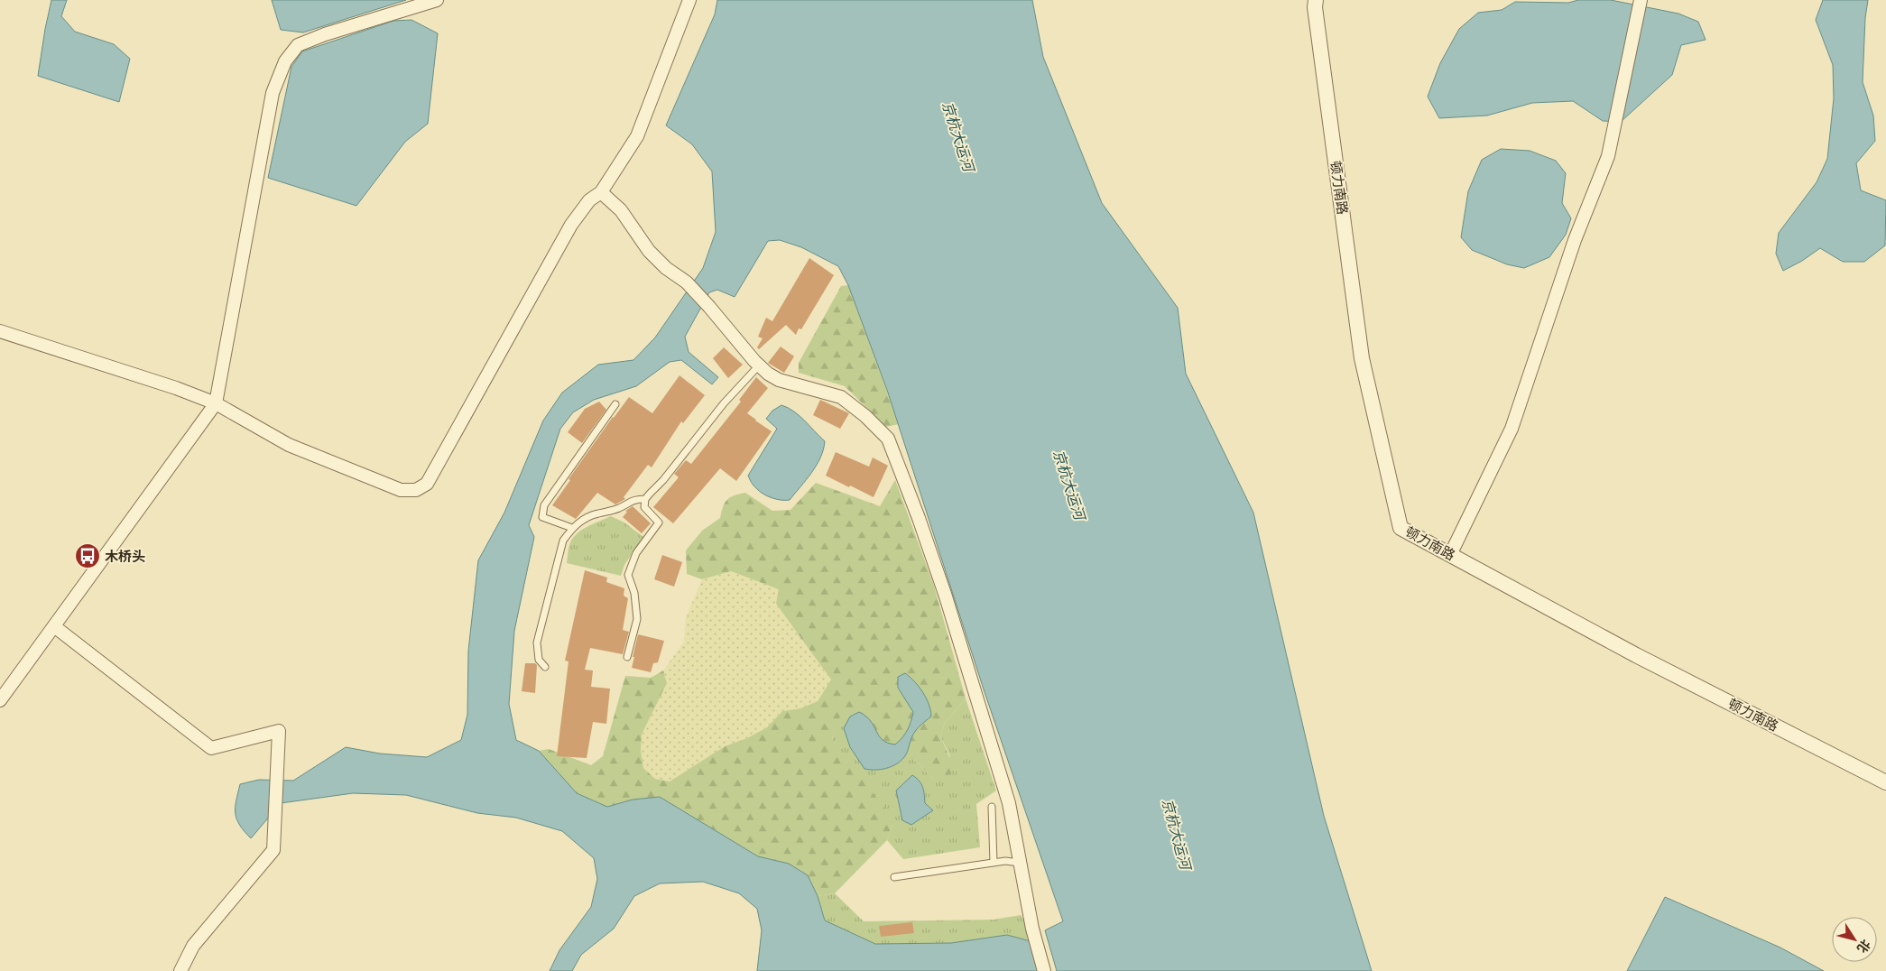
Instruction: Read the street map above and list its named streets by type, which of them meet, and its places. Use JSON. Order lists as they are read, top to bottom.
{
  "streets": {
    "street": ["顿力南路"]
  },
  "water": ["京杭大运河"],
  "places": {
    "bus stop": ["木桥头"]
  },
  "north": "bottom right"
}
